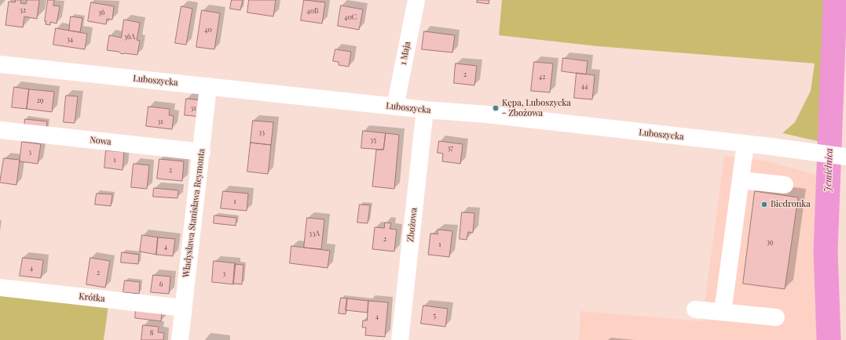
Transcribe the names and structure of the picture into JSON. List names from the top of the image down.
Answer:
{
  "streets": {
    "street": [
      "1 Maja",
      "Luboszycka",
      "Nowa",
      "Władysława Stanisława Reymonta",
      "Zbożowa",
      "Krótka"
    ]
  },
  "crossings": [
    ["1 Maja", "Luboszycka"],
    ["Luboszycka", "Władysława Stanisława Reymonta"],
    ["Luboszycka", "Zbożowa"],
    ["Nowa", "Władysława Stanisława Reymonta"],
    ["Władysława Stanisława Reymonta", "Krótka"]
  ],
  "water": ["Jemielnica"],
  "places": ["Kępa, Luboszycka - Zbożowa", "Biedronka"],
  "house_numbers": [
    "32",
    "40B",
    "36",
    "40C",
    "40",
    "36A",
    "34",
    "2",
    "42",
    "44",
    "29",
    "31",
    "31",
    "33",
    "35",
    "37",
    "3",
    "1",
    "2",
    "1",
    "33A",
    "2",
    "39",
    "1",
    "4",
    "4",
    "2",
    "3",
    "6",
    "5",
    "4",
    "8"
  ]
}
